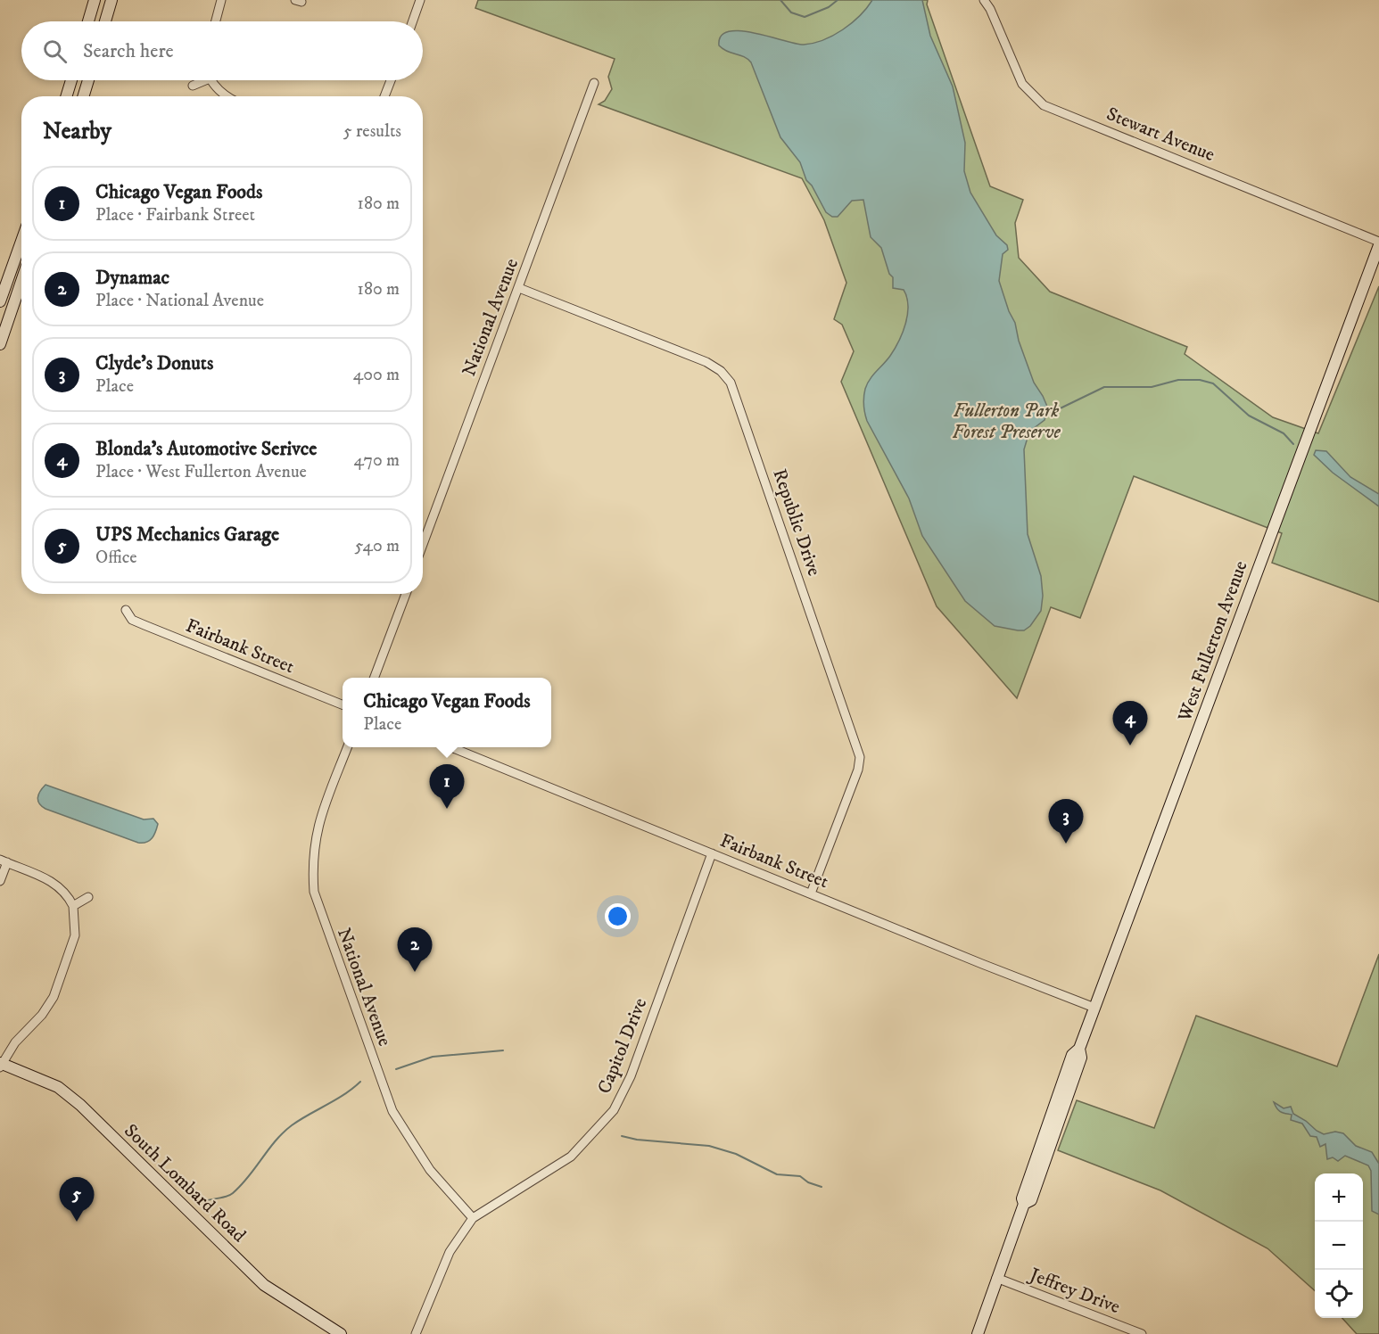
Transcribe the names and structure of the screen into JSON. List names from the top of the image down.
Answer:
{
  "streets": {
    "street": [
      "Stewart Avenue",
      "National Avenue",
      "Republic Drive",
      "West Fullerton Avenue",
      "Fairbank Street",
      "Capitol Drive",
      "South Lombard Road",
      "Jeffrey Drive"
    ]
  },
  "crossings": [
    ["National Avenue", "Republic Drive"],
    ["National Avenue", "Capitol Drive"],
    ["Republic Drive", "Fairbank Street"],
    ["West Fullerton Avenue", "Fairbank Street"],
    ["West Fullerton Avenue", "Jeffrey Drive"],
    ["Fairbank Street", "Capitol Drive"]
  ],
  "parks": ["Fullerton Park Forest Preserve"],
  "page": {
    "search": "Search here",
    "heading": ["Nearby", "5 results"],
    "list": [
      {
        "mark": "1",
        "name": "Chicago Vegan Foods",
        "note": "Place · Fairbank Street",
        "value": "180 m"
      },
      {
        "mark": "2",
        "name": "Dynamac",
        "note": "Place · National Avenue",
        "value": "180 m"
      },
      {
        "mark": "3",
        "name": "Clyde's Donuts",
        "note": "Place",
        "value": "400 m"
      },
      {
        "mark": "4",
        "name": "Blonda's Automotive Serivce",
        "note": "Place · West Fullerton Avenue",
        "value": "470 m"
      },
      {
        "mark": "5",
        "name": "UPS Mechanics Garage",
        "note": "Office",
        "value": "540 m"
      }
    ],
    "popup": ["Chicago Vegan Foods", "Place"],
    "pins": [
      "4",
      "1",
      "3",
      "2",
      "5"
    ],
    "map_buttons": ["+", "−"]
  }
}
